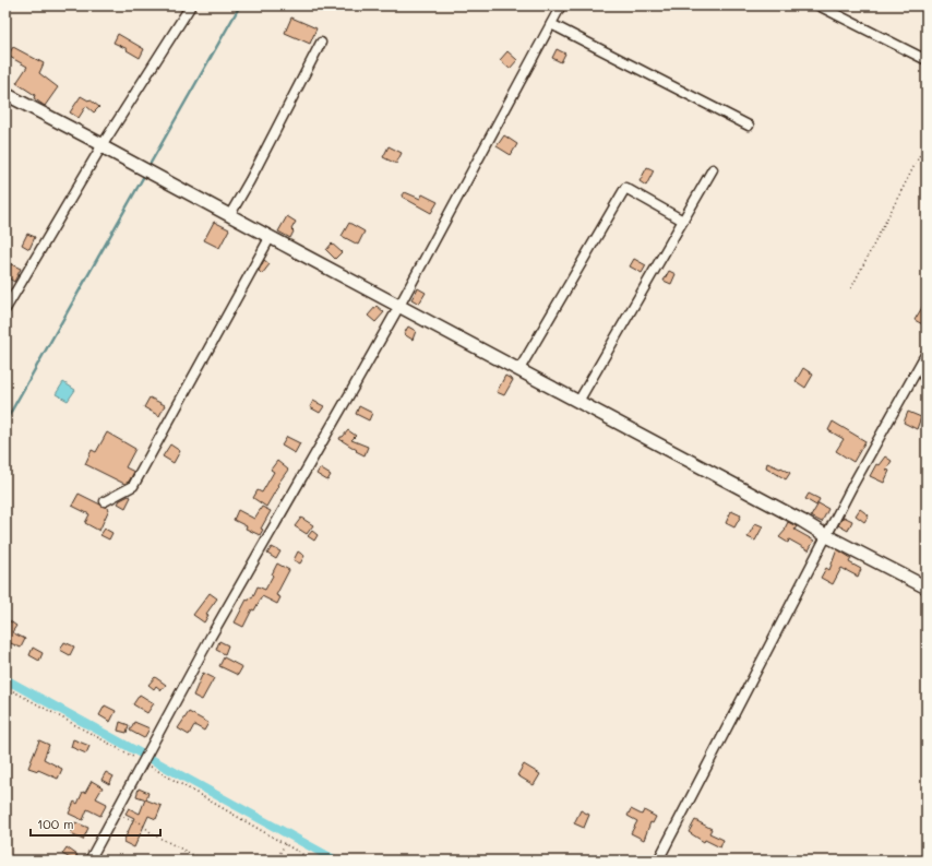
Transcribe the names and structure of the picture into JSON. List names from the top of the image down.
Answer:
{
  "scale_bar": "100 m"
}
